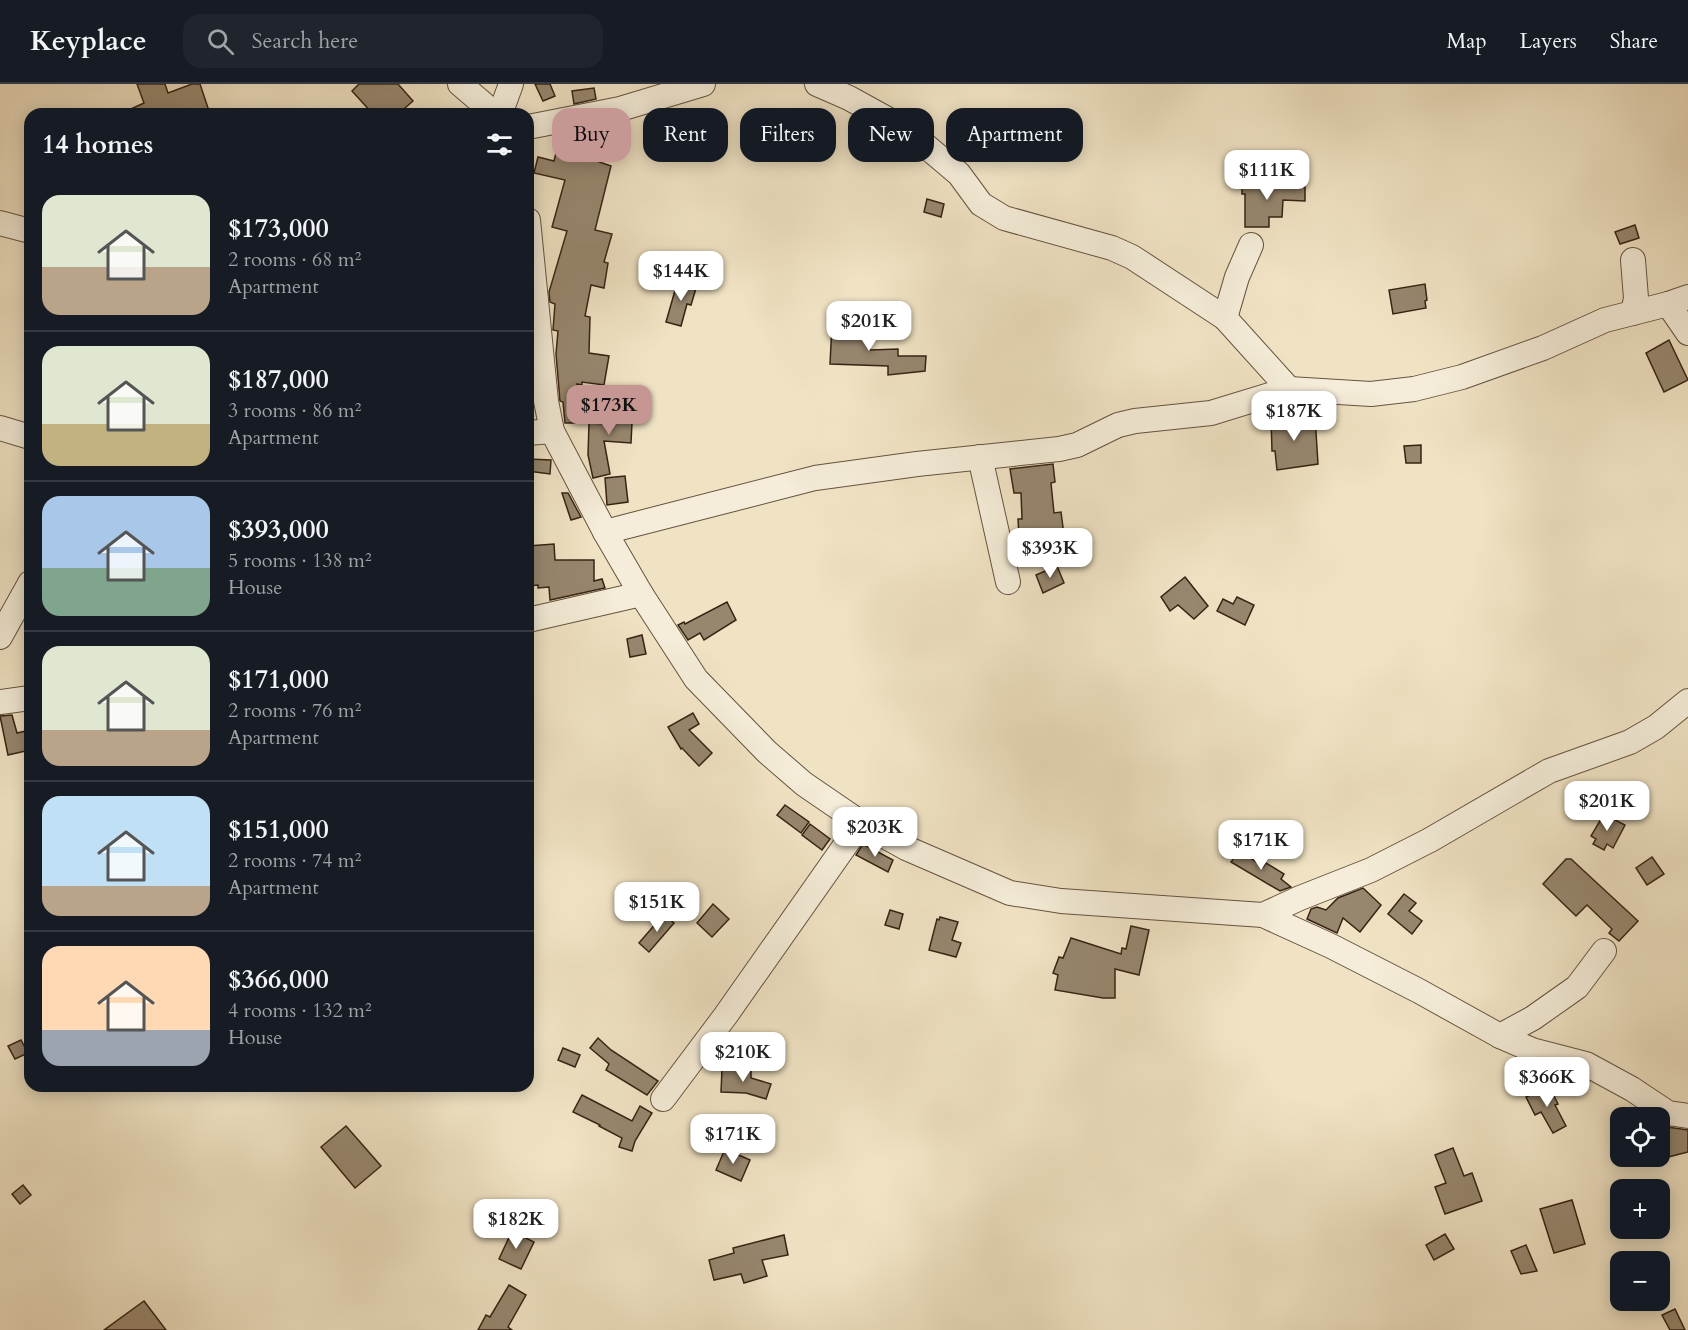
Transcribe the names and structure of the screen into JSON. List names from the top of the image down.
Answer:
{
  "page": {
    "header": "Keyplace",
    "search": "Search here",
    "nav": ["Map", "Layers", "Share"],
    "chip": [
      "Buy",
      "Rent",
      "Filters",
      "New",
      "Apartment"
    ],
    "heading": "14 homes",
    "price": [
      "$111K",
      "$144K",
      "$201K",
      "$173K",
      "$187K",
      "$393K",
      "$201K",
      "$203K",
      "$171K",
      "$151K",
      "$210K",
      "$366K",
      "$171K",
      "$182K"
    ],
    "list": [
      {
        "name": "$173,000",
        "note": "2 rooms · 68 m² · Apartment"
      },
      {
        "name": "$187,000",
        "note": "3 rooms · 86 m² · Apartment"
      },
      {
        "name": "$393,000",
        "note": "5 rooms · 138 m² · House"
      },
      {
        "name": "$171,000",
        "note": "2 rooms · 76 m² · Apartment"
      },
      {
        "name": "$151,000",
        "note": "2 rooms · 74 m² · Apartment"
      },
      {
        "name": "$366,000",
        "note": "4 rooms · 132 m² · House"
      }
    ],
    "map_buttons": ["+", "−"]
  }
}
